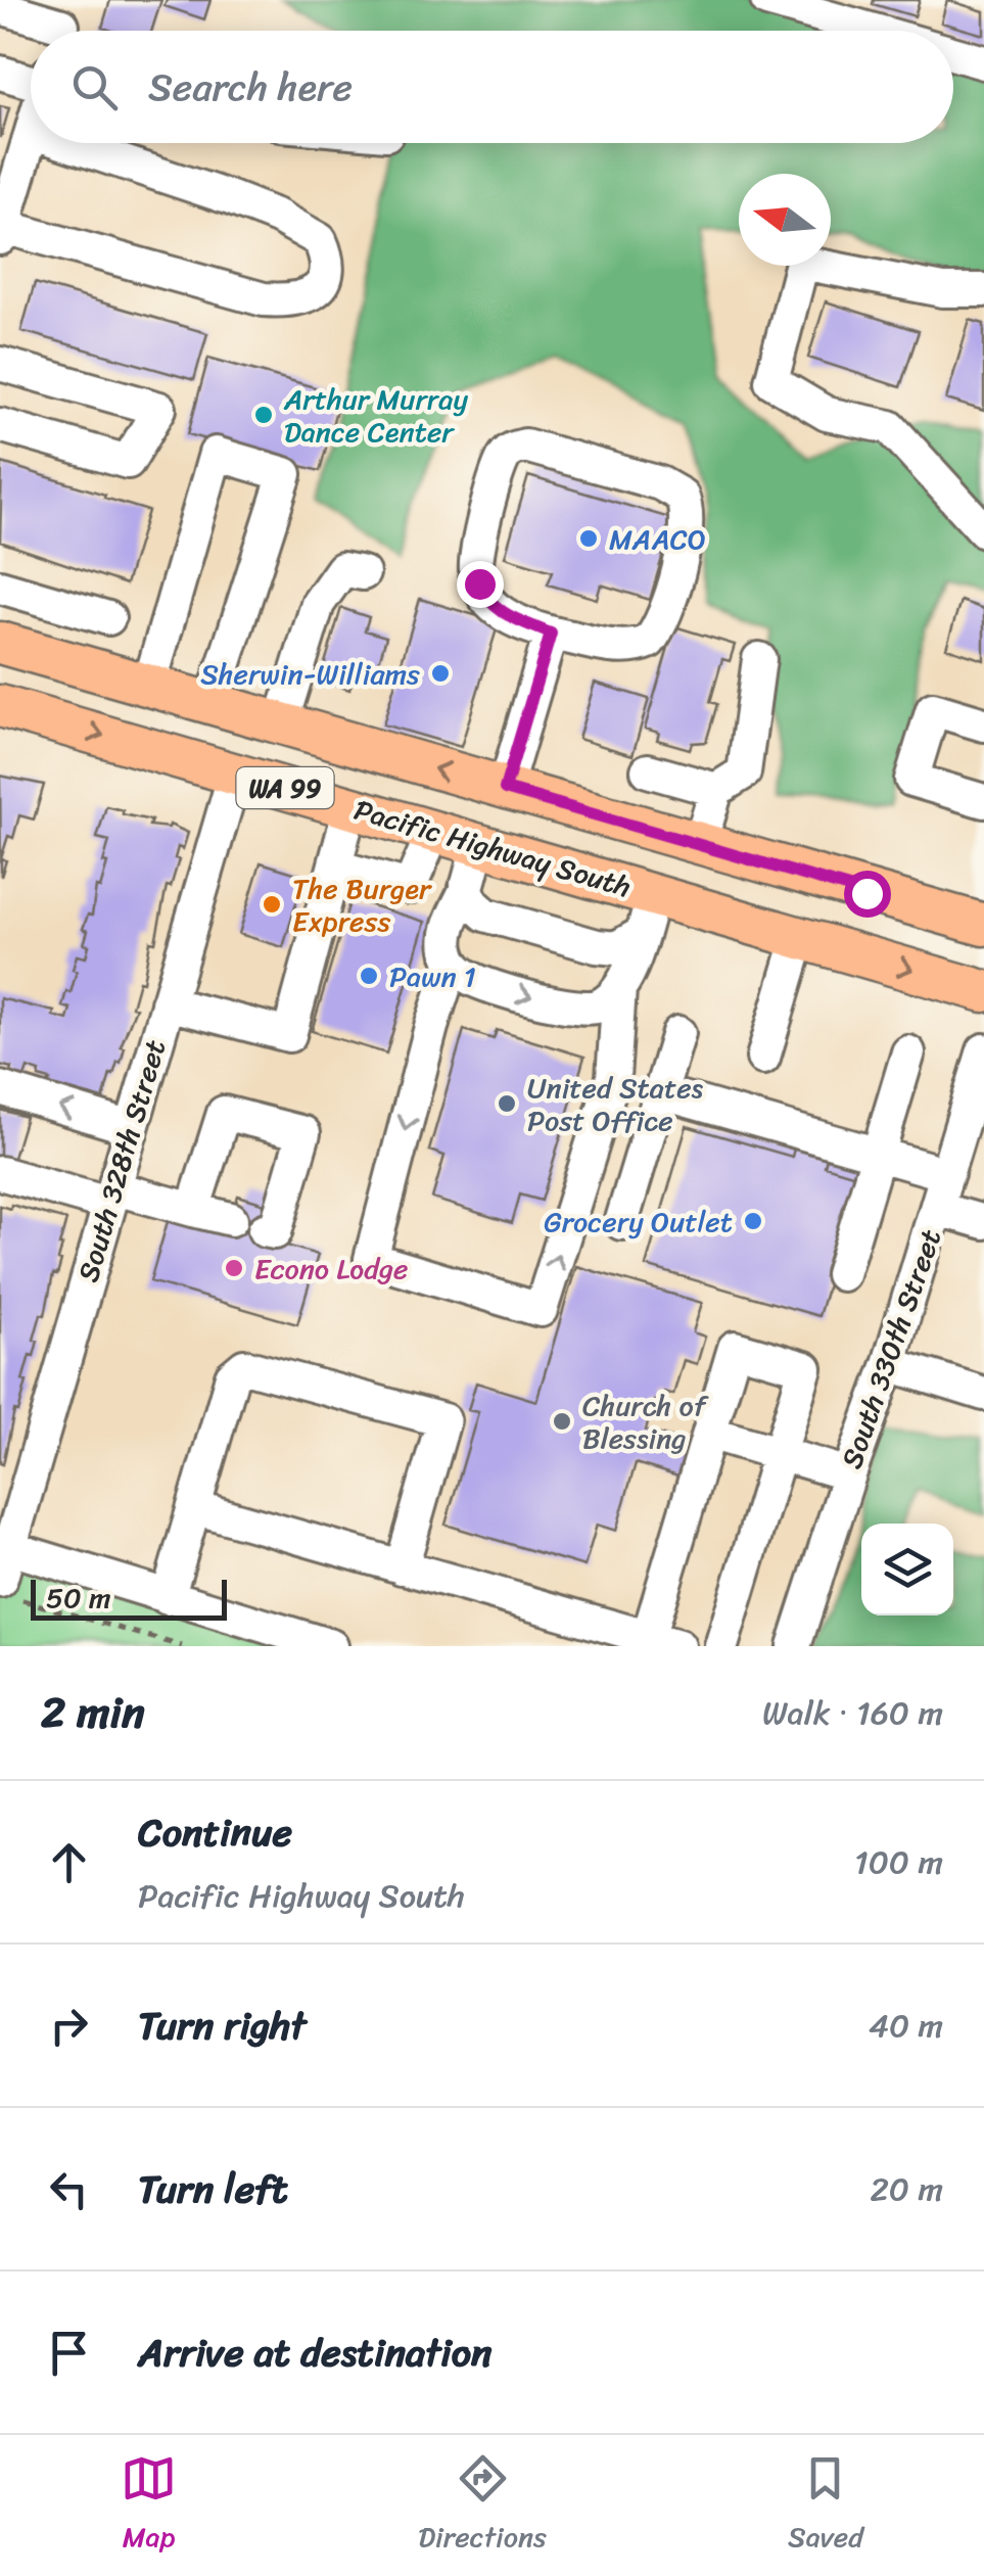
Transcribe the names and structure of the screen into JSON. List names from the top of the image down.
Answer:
{
  "streets": {
    "main road": ["WA 99", "Pacific Highway South"],
    "street": ["South 328th Street", "South 330th Street"]
  },
  "crossings": [
    ["Pacific Highway South", "South 328th Street"]
  ],
  "places": [
    "Arthur Murray Dance Center",
    "MAACO",
    "Sherwin-Williams",
    "The Burger Express",
    "Pawn 1",
    "United States Post Office",
    "Grocery Outlet",
    "Econo Lodge",
    "Church of Blessing"
  ],
  "scale_bar": "50 m",
  "north": "left",
  "page": {
    "search": "Search here",
    "scale": "50 m",
    "heading": ["2 min", "Walk · 160 m"],
    "list": [
      ["Continue", "Pacific Highway South", "100 m"],
      ["Turn right", "40 m"],
      ["Turn left", "20 m"],
      "Arrive at destination"
    ],
    "nav": ["Map", "Directions", "Saved"]
  }
}
